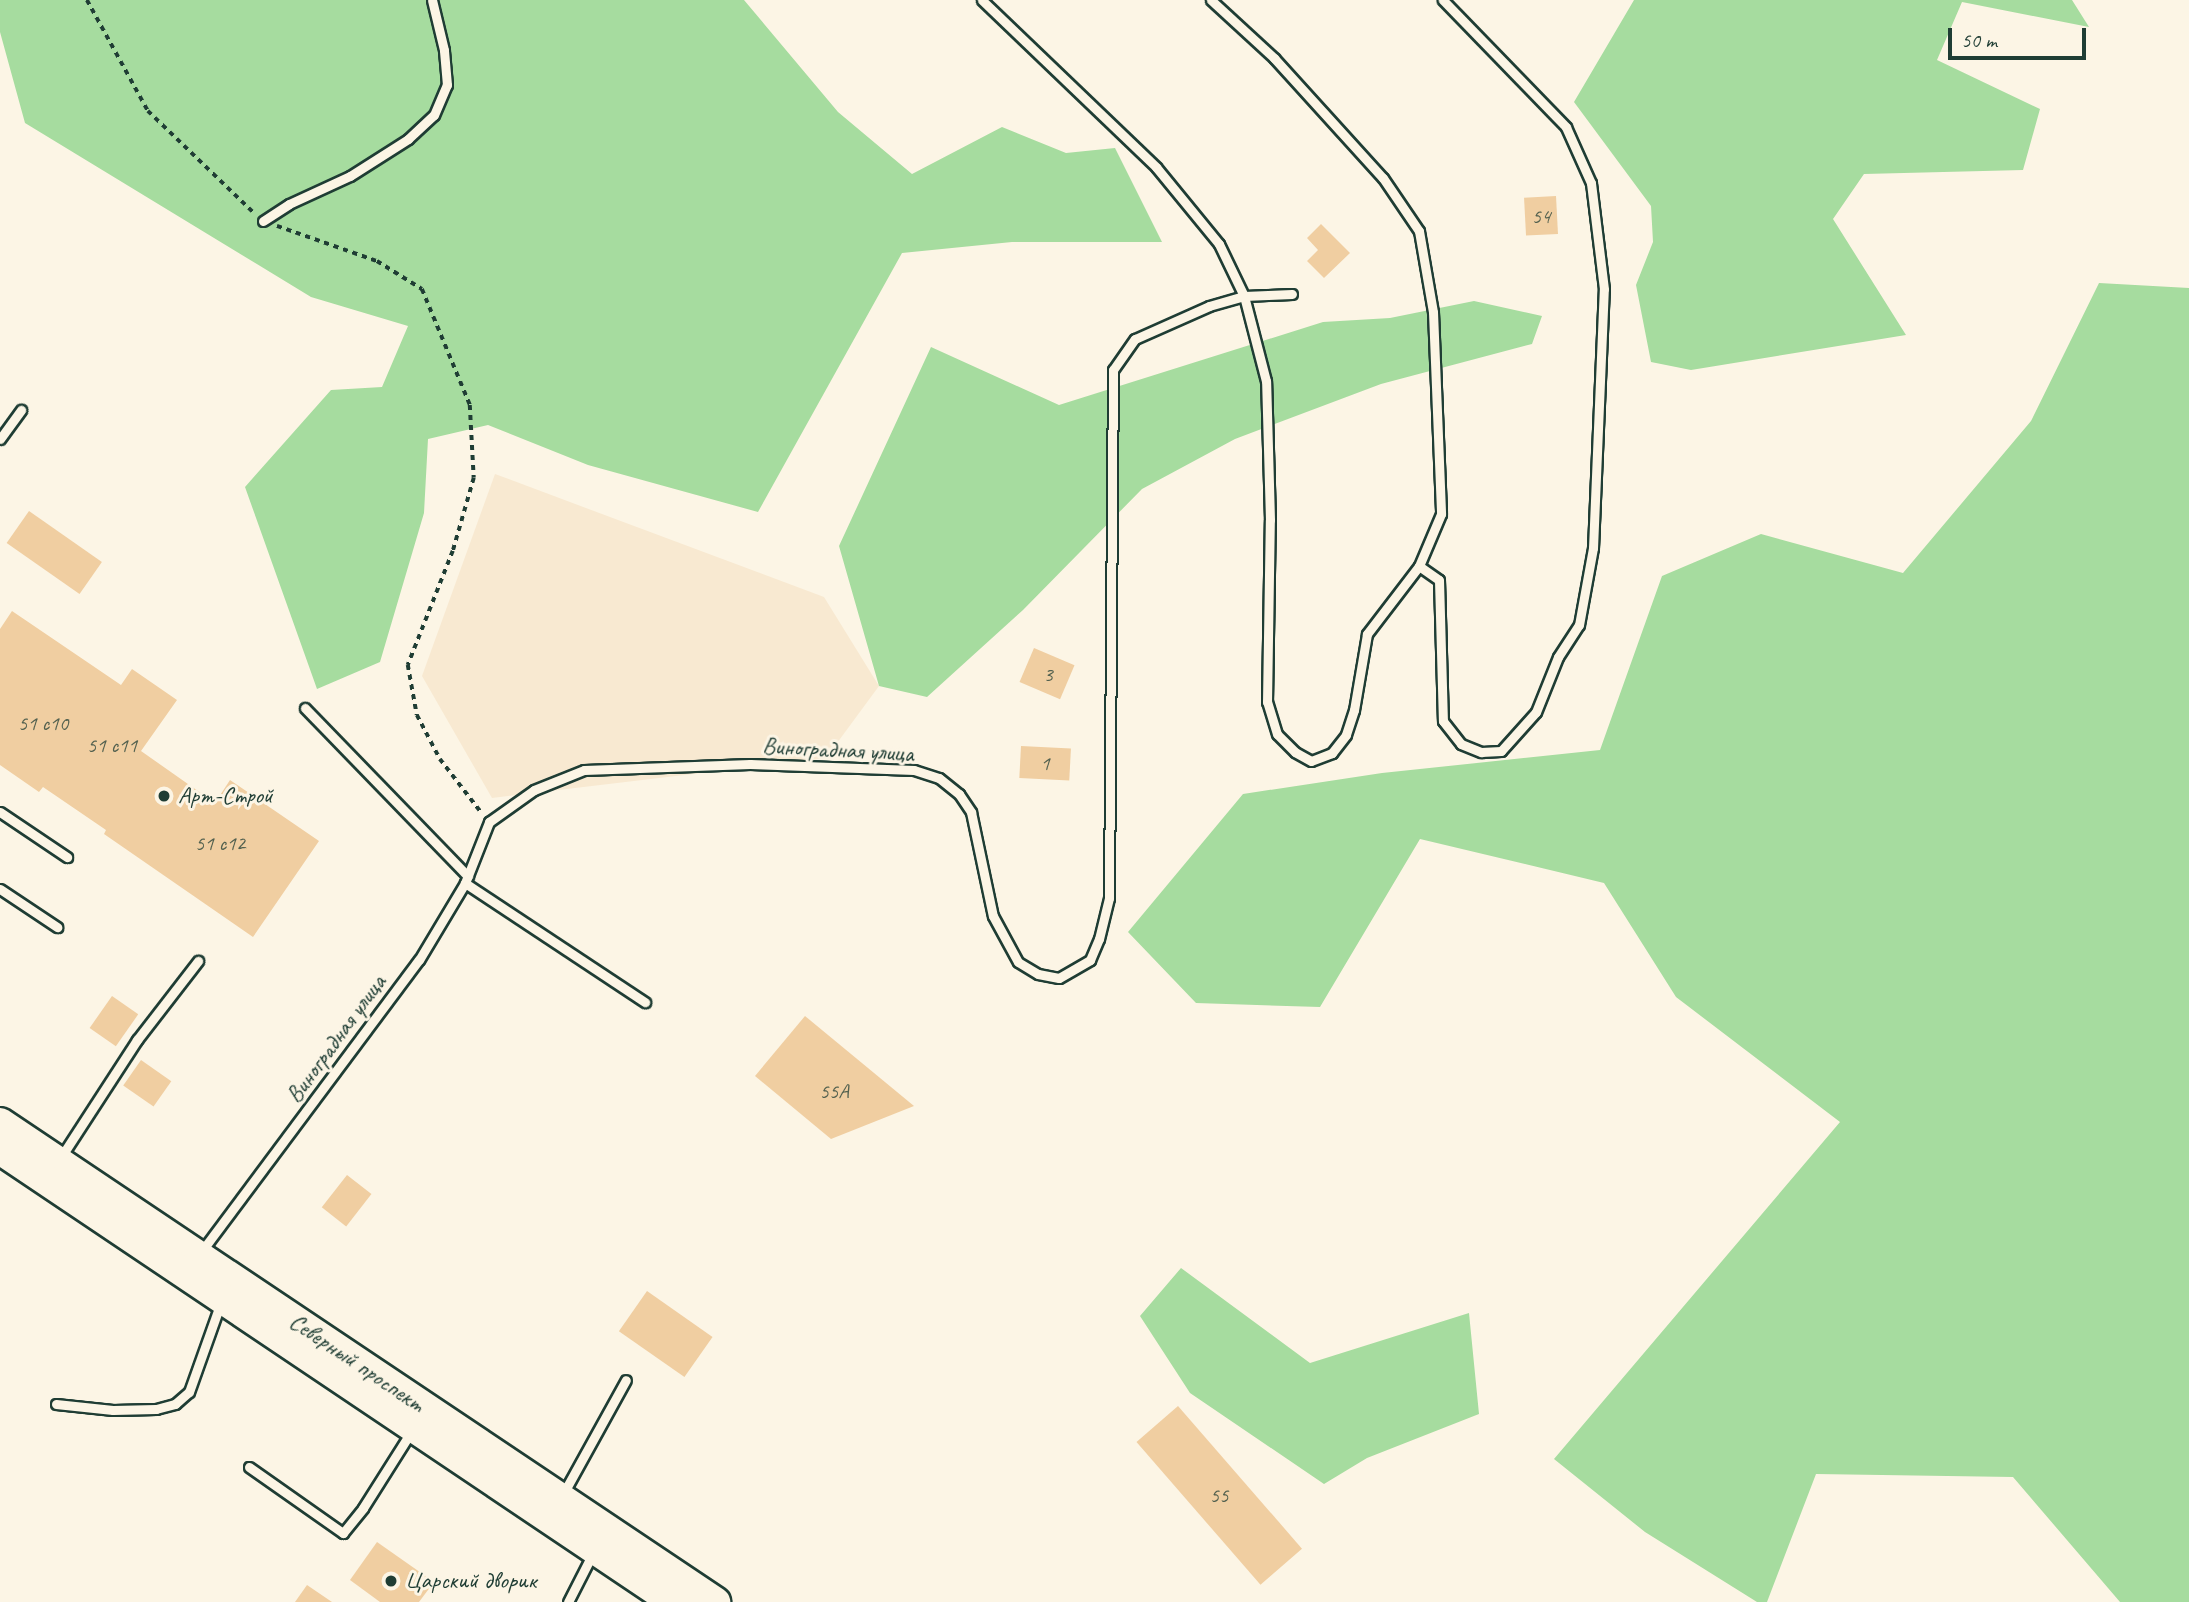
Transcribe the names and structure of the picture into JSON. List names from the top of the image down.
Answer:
{
  "streets": {
    "main road": ["Северный проспект"],
    "lane": ["Виноградная улица"]
  },
  "crossings": [
    ["Виноградная улица", "Северный проспект"]
  ],
  "places": ["Арт-Строй", "Царский дворик"],
  "house_numbers": [
    "54",
    "3",
    "51 с10",
    "51 с11",
    "1",
    "51 с12",
    "55А",
    "55"
  ],
  "scale_bar": "50 m"
}
